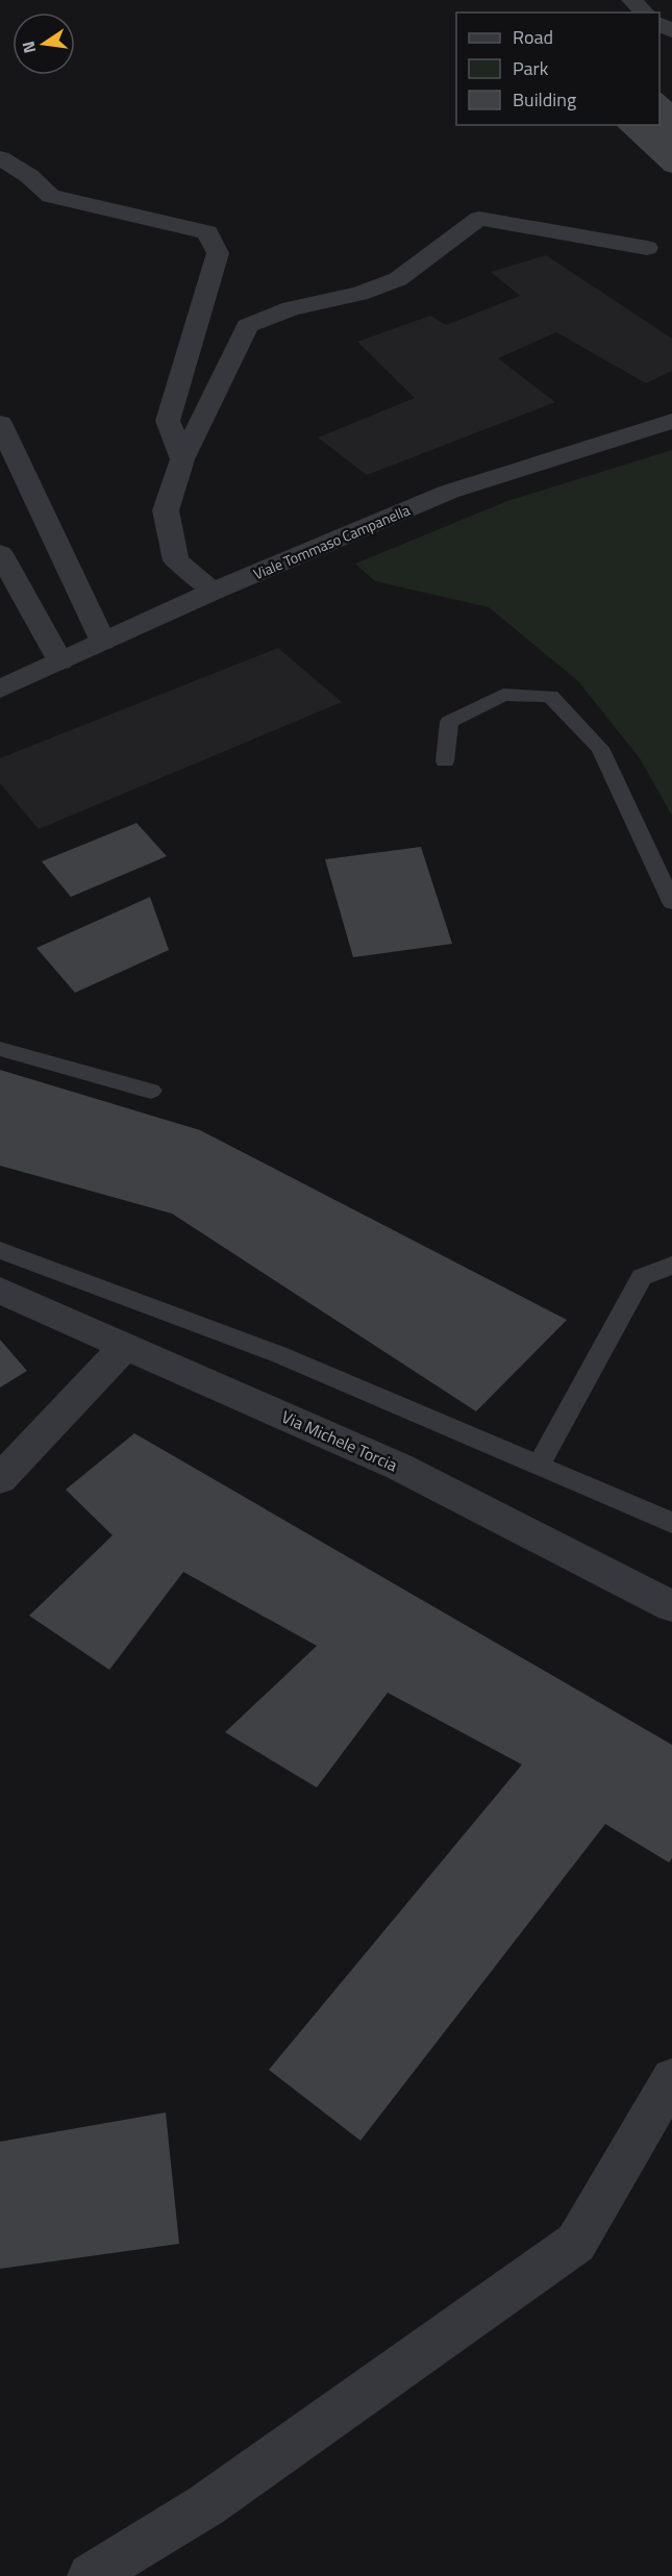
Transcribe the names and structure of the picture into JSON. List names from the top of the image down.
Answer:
{
  "streets": {
    "street": ["Viale Tommaso Campanella", "Via Michele Torcia"]
  },
  "legend": ["Road", "Park", "Building"],
  "north": "left"
}
